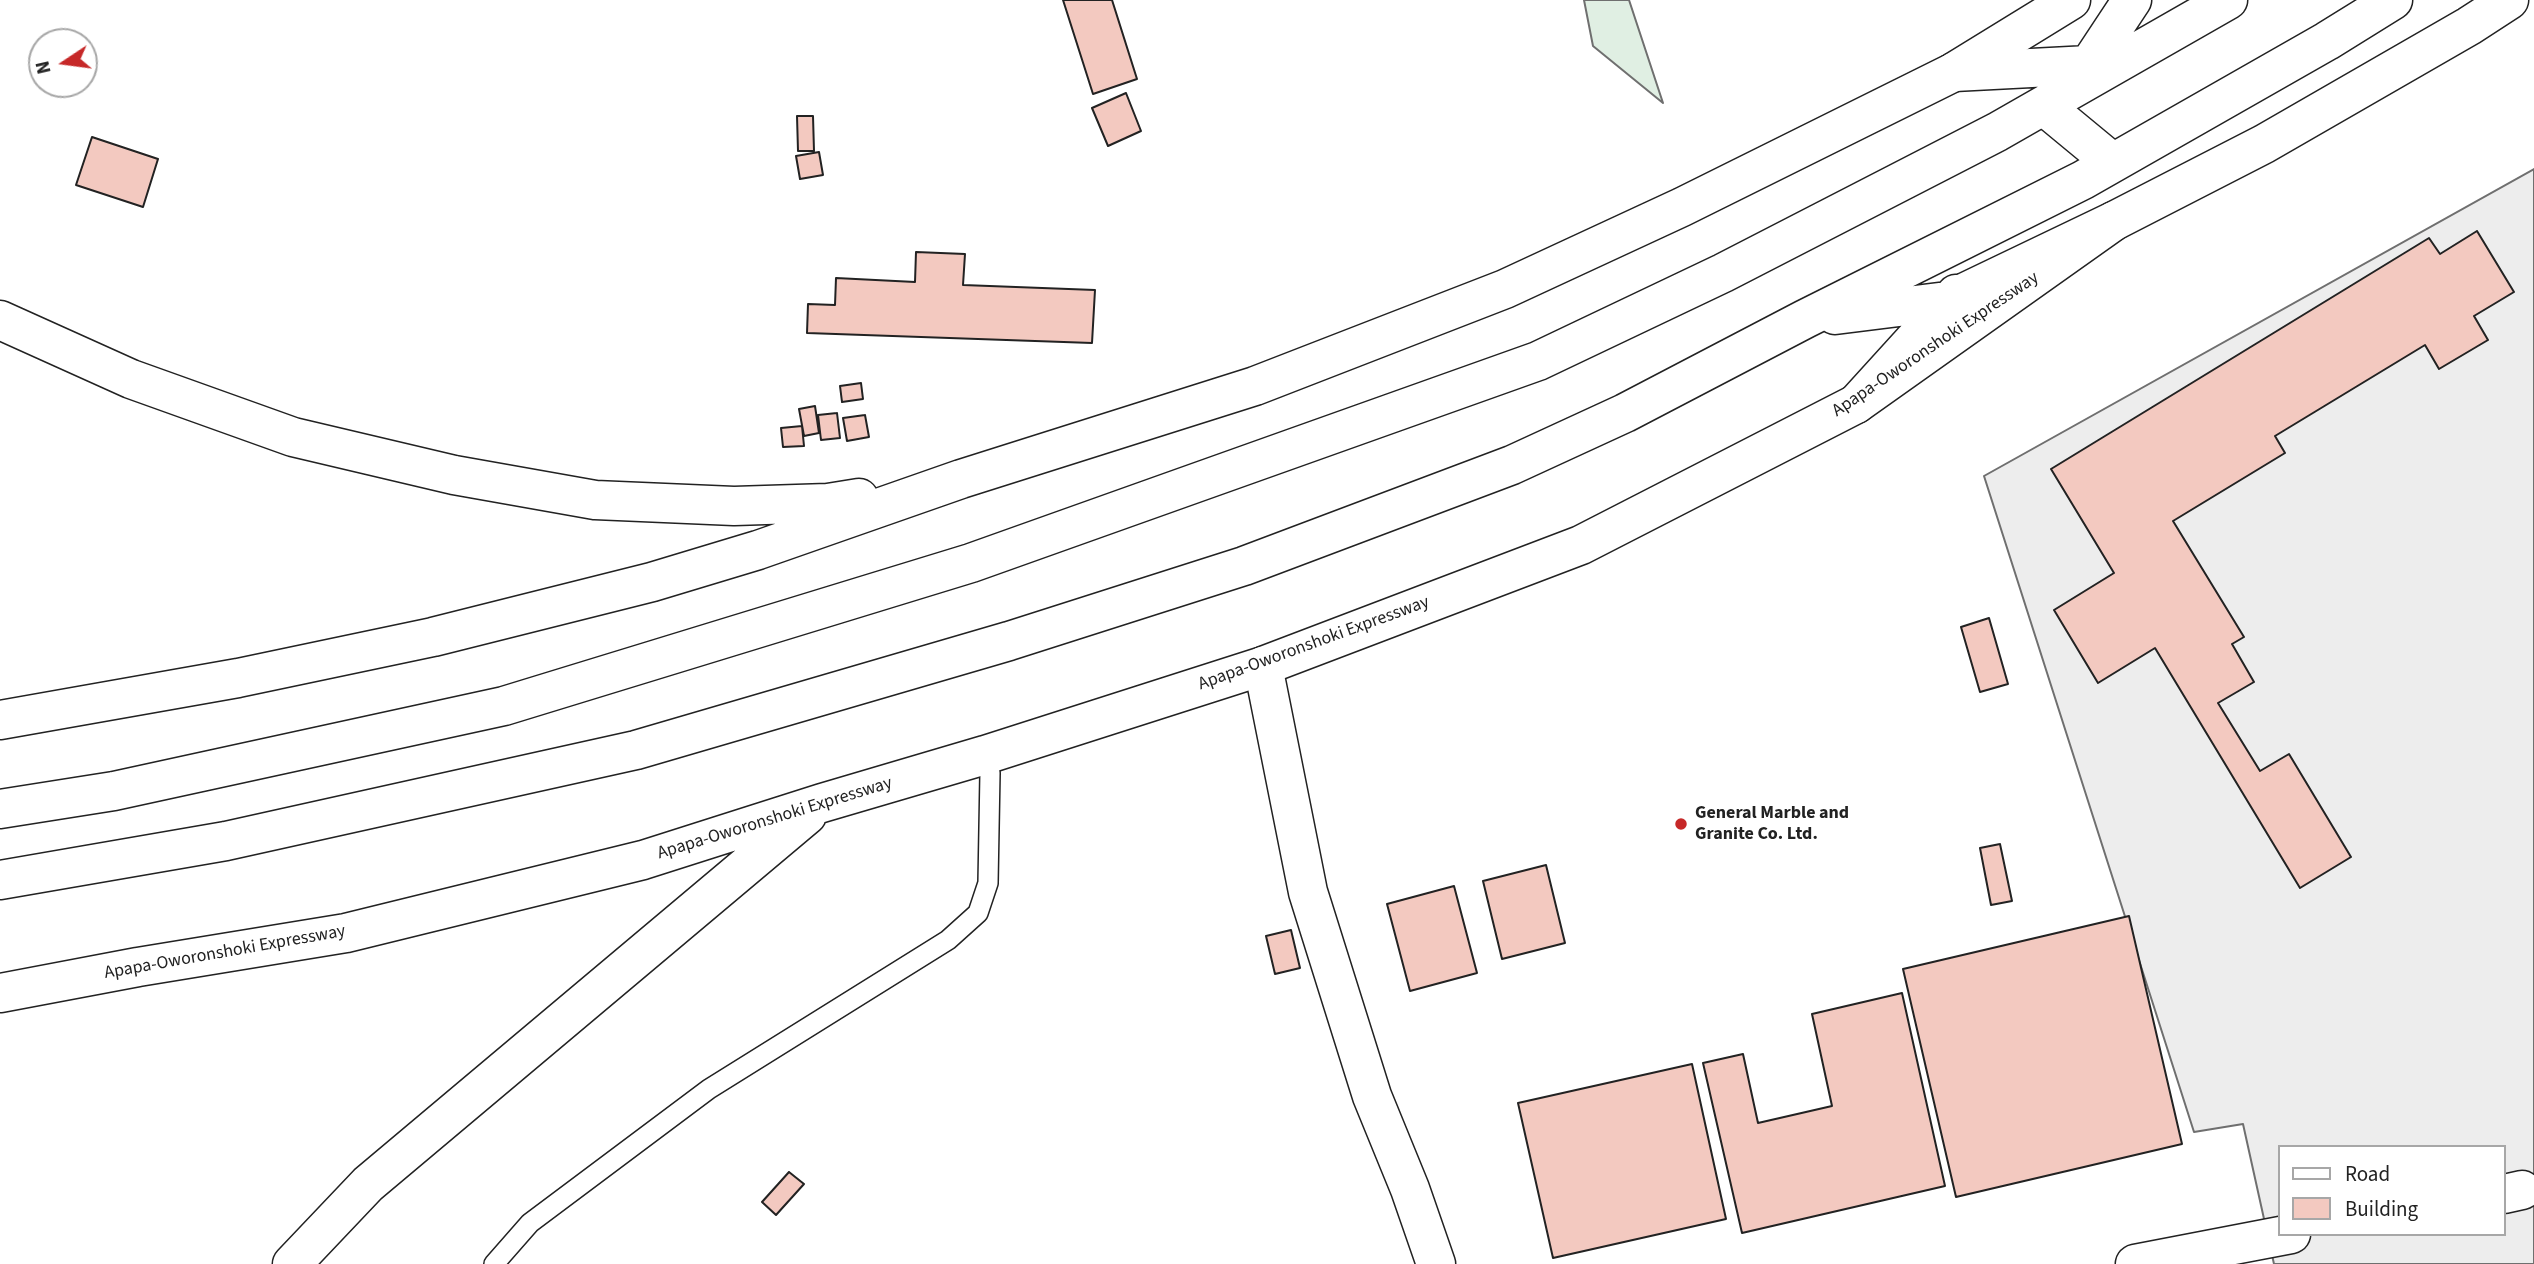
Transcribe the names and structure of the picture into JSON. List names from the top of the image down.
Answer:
{
  "streets": {
    "main road": ["Apapa-Oworonshoki Expressway"]
  },
  "places": ["General Marble and Granite Co. Ltd."],
  "legend": ["Road", "Building"],
  "north": "left"
}
